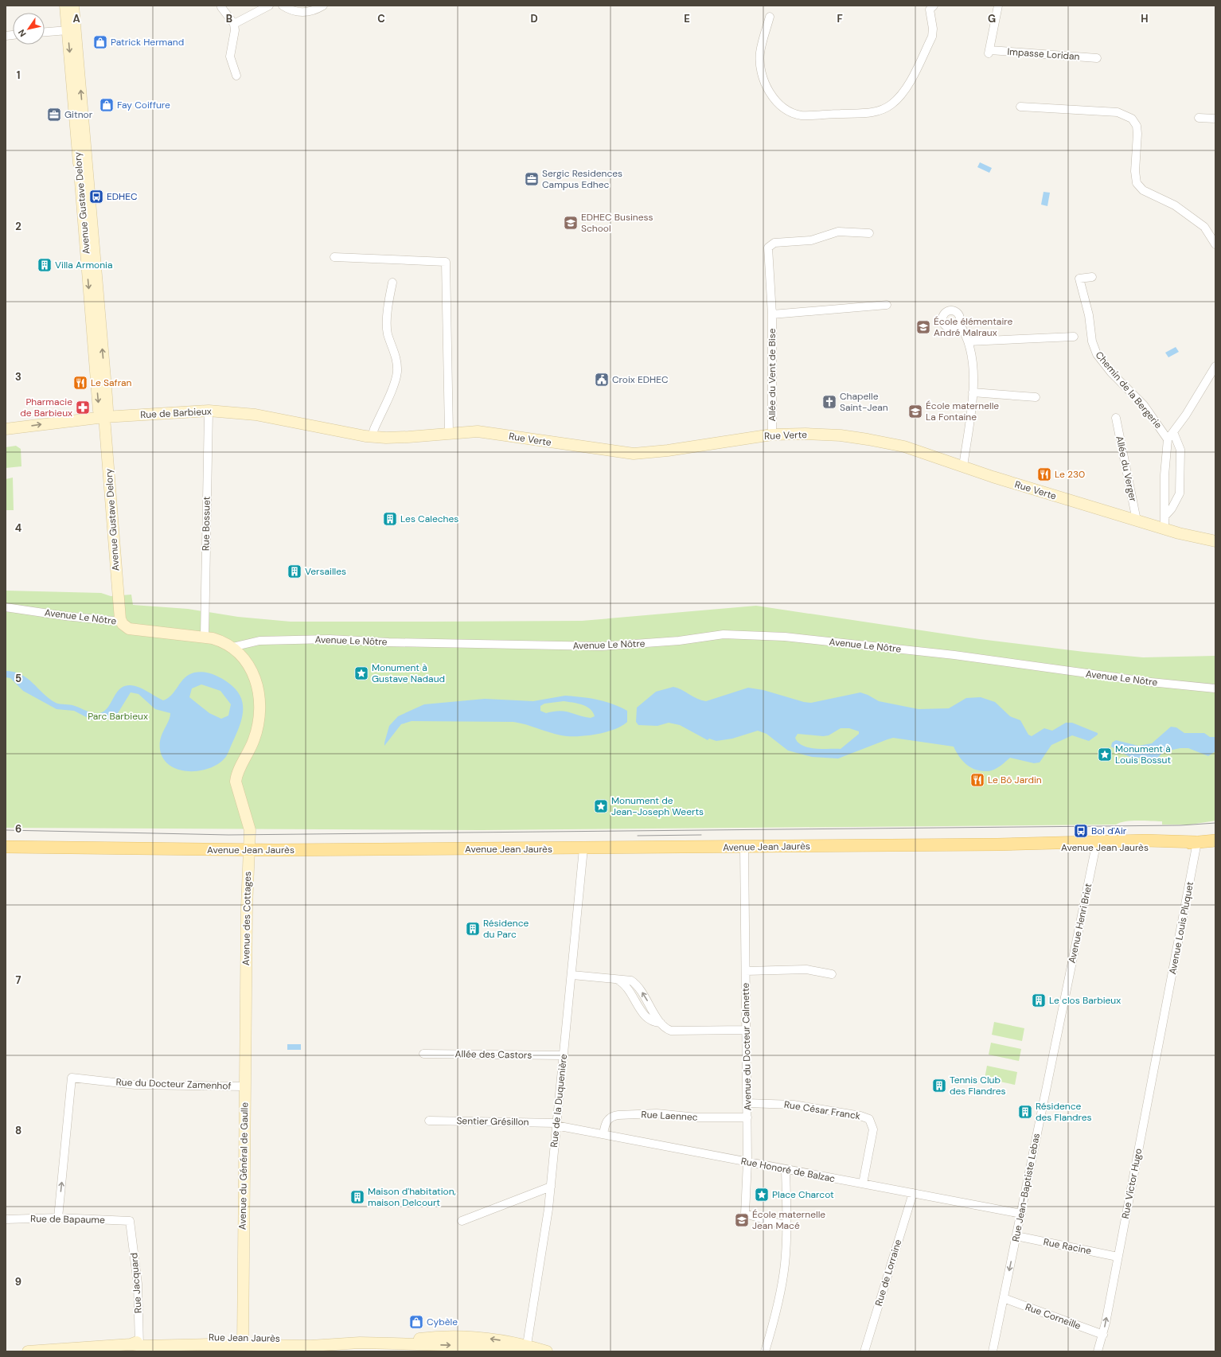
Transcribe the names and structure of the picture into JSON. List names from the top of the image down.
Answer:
{
  "streets": {
    "main road": [
      "Avenue Gustave Delory",
      "Rue de Barbieux",
      "Rue Verte",
      "Avenue Le Nôtre",
      "Avenue Jean Jaurès",
      "Avenue des Cottages",
      "Avenue du Général de Gaulle",
      "Rue Jean Jaurès"
    ],
    "street": [
      "Impasse Loridan",
      "Allée du Vent de Bise",
      "Chemin de la Bergerie",
      "Allée du Verger",
      "Rue Bossuet",
      "Avenue Henri Briet",
      "Avenue Louis Pluquet",
      "Avenue du Docteur Calmette",
      "Allée des Castors",
      "Rue du Docteur Zamenhof",
      "Rue de la Duquenière",
      "Rue César Franck",
      "Rue Laennec",
      "Sentier Grésillon",
      "Rue Honoré de Balzac",
      "Rue Victor Hugo",
      "Rue Jean-Baptiste Lebas",
      "Rue de Bapaume",
      "Rue Racine",
      "Rue de Lorraine",
      "Rue Jacquard",
      "Rue Corneille"
    ]
  },
  "crossings": [
    ["Avenue Gustave Delory", "Rue de Barbieux"],
    ["Avenue Gustave Delory", "Avenue Le Nôtre"],
    ["Allée du Vent de Bise", "Rue Verte"],
    ["Rue de Barbieux", "Rue Verte"],
    ["Rue de Barbieux", "Rue Bossuet"],
    ["Rue Verte", "Allée du Verger"],
    ["Rue Bossuet", "Avenue Le Nôtre"],
    ["Avenue Le Nôtre", "Avenue des Cottages"],
    ["Avenue Jean Jaurès", "Avenue des Cottages"],
    ["Avenue Jean Jaurès", "Avenue Henri Briet"],
    ["Avenue Jean Jaurès", "Avenue Louis Pluquet"],
    ["Avenue Jean Jaurès", "Avenue du Docteur Calmette"],
    ["Avenue Jean Jaurès", "Rue de la Duquenière"],
    ["Avenue des Cottages", "Avenue du Général de Gaulle"],
    ["Avenue Henri Briet", "Rue Jean-Baptiste Lebas"],
    ["Avenue Louis Pluquet", "Rue Victor Hugo"],
    ["Avenue du Docteur Calmette", "Rue César Franck"],
    ["Avenue du Docteur Calmette", "Rue Laennec"],
    ["Avenue du Docteur Calmette", "Rue Honoré de Balzac"],
    ["Allée des Castors", "Rue de la Duquenière"],
    ["Rue du Docteur Zamenhof", "Avenue du Général de Gaulle"],
    ["Rue du Docteur Zamenhof", "Rue de Bapaume"],
    ["Rue de la Duquenière", "Sentier Grésillon"],
    ["Rue de la Duquenière", "Rue Honoré de Balzac"],
    ["Rue de la Duquenière", "Rue Jean Jaurès"],
    ["Rue César Franck", "Rue Honoré de Balzac"],
    ["Rue Laennec", "Rue Honoré de Balzac"],
    ["Sentier Grésillon", "Rue Honoré de Balzac"],
    ["Avenue du Général de Gaulle", "Rue Jean Jaurès"],
    ["Rue Honoré de Balzac", "Rue Jean-Baptiste Lebas"],
    ["Rue Honoré de Balzac", "Rue de Lorraine"],
    ["Rue Victor Hugo", "Rue Racine"],
    ["Rue Victor Hugo", "Rue Corneille"],
    ["Rue Jean-Baptiste Lebas", "Rue Racine"],
    ["Rue Jean-Baptiste Lebas", "Rue Corneille"],
    ["Rue de Bapaume", "Rue Jacquard"],
    ["Rue Jacquard", "Rue Jean Jaurès"]
  ],
  "parks": ["Parc Barbieux"],
  "places": {
    "shop": ["Patrick Hermand", "Fay Coiffure", "Cybèle"],
    "office": ["Gitnor", "Sergic Residences Campus Edhec"],
    "bus stop": ["EDHEC", "Bol d'Air"],
    "school or university": [
      "EDHEC Business School",
      "École élémentaire André Malraux",
      "École maternelle La Fontaine",
      "École maternelle Jean Macé"
    ],
    "building": [
      "Villa Armonia",
      "Les Caleches",
      "Versailles",
      "Résidence du Parc",
      "Le clos Barbieux",
      "Tennis Club des Flandres",
      "Résidence des Flandres",
      "Maison d'habitation, maison Delcourt"
    ],
    "public building": ["Croix EDHEC"],
    "restaurant": ["Le Safran", "Le 230", "Le Bô Jardin"],
    "church": ["Chapelle Saint-Jean"],
    "pharmacy": ["Pharmacie de Barbieux"],
    "place": [
      "Monument à Gustave Nadaud",
      "Monument à Louis Bossut",
      "Monument de Jean-Joseph Weerts",
      "Place Charcot"
    ]
  },
  "north": "bottom left",
  "grid": {
    "columns": [
      "A",
      "B",
      "C",
      "D",
      "E",
      "F",
      "G",
      "H"
    ],
    "rows": [
      "1",
      "2",
      "3",
      "4",
      "5",
      "6",
      "7",
      "8",
      "9"
    ]
  }
}
